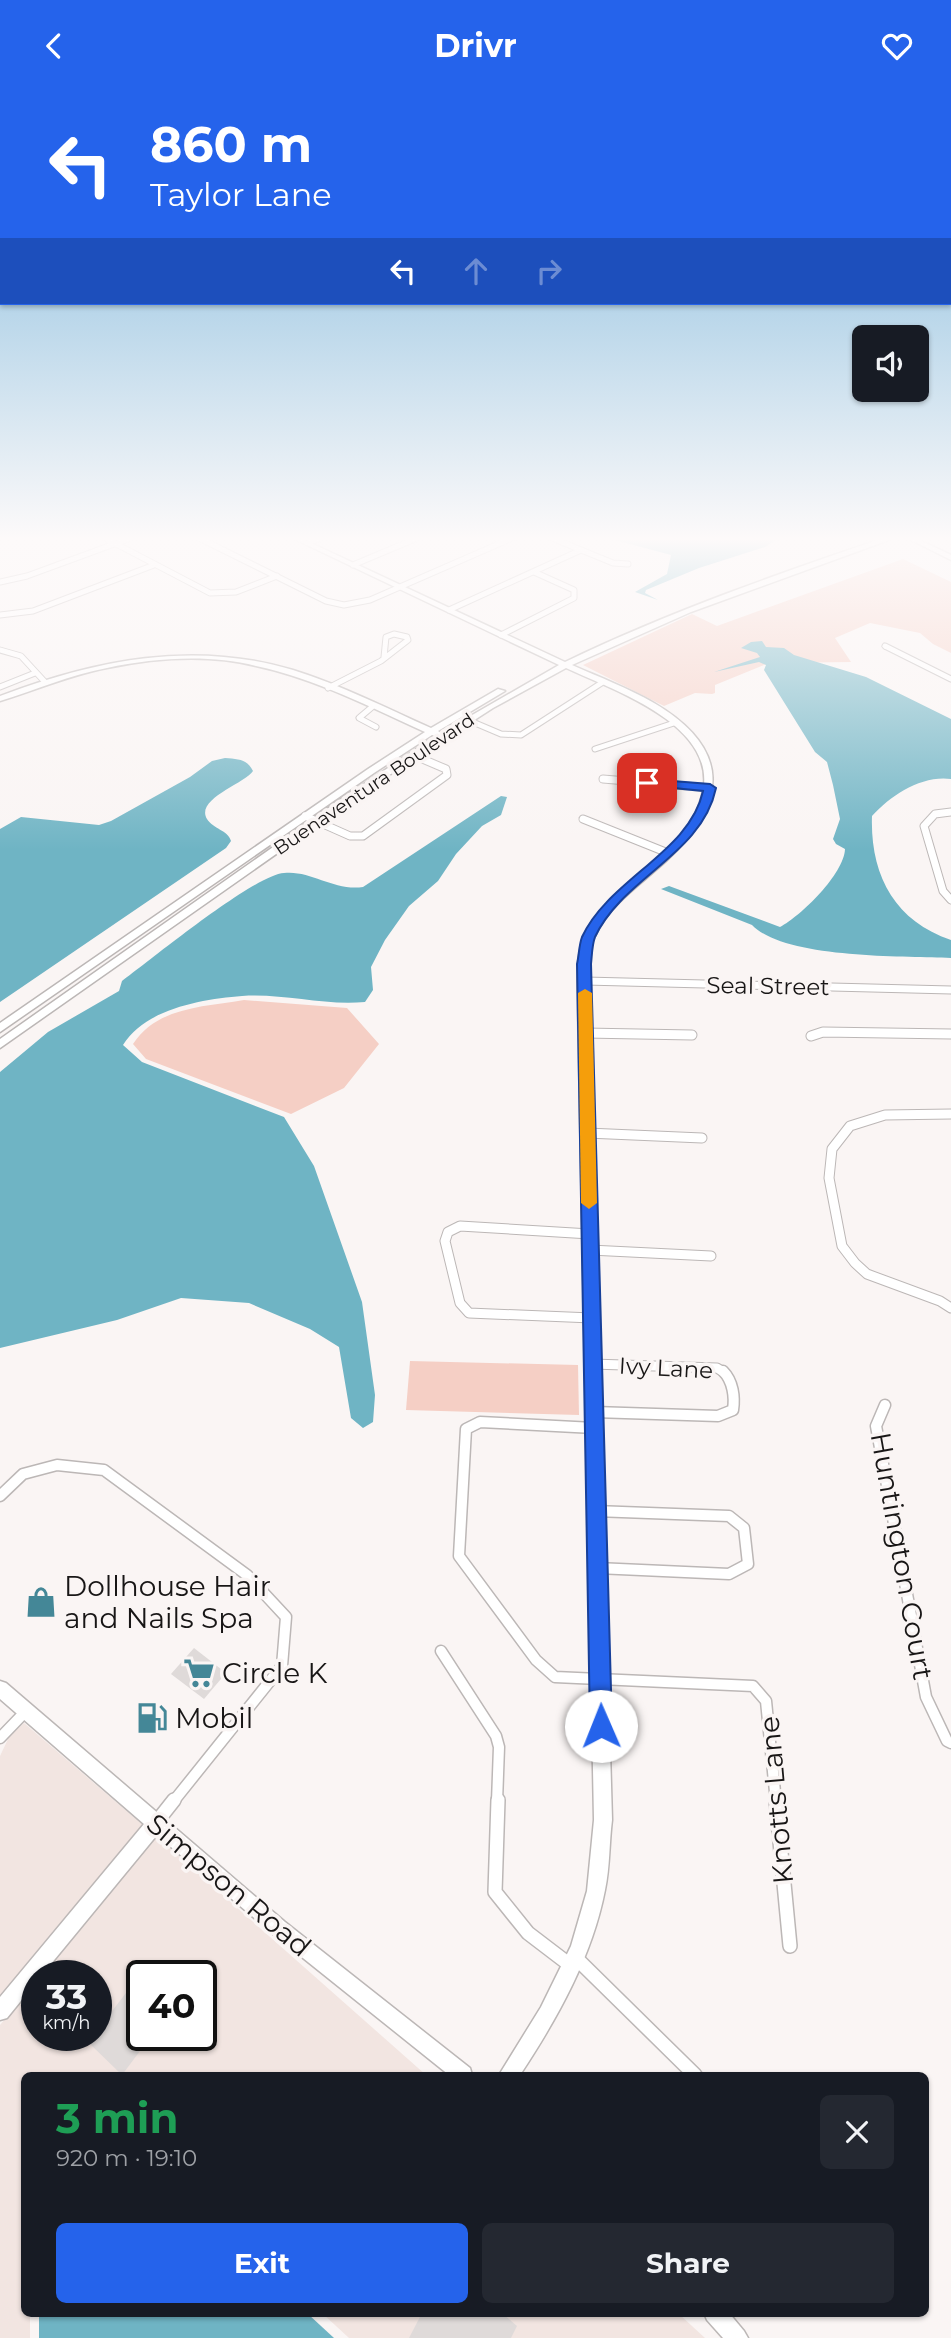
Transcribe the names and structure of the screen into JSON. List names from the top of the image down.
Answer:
{
  "streets": {
    "main road": ["Buenaventura Boulevard", "Simpson Road"],
    "street": [
      "Seal Street",
      "Ivy Lane",
      "Huntington Court",
      "Knotts Lane"
    ]
  },
  "crossings": [
    ["Ivy Lane", "Knotts Lane"]
  ],
  "places": {
    "shop": ["Dollhouse Hair and Nails Spa"],
    "supermarket": ["Circle K"],
    "fuel station": ["Mobil"]
  },
  "page": {
    "header": "Drivr",
    "turn": ["860 m", "Taylor Lane"],
    "speed": "33 km/h",
    "limit": "40",
    "heading": ["3 min", "920 m · 19:10"],
    "buttons": ["Exit", "Share"]
  }
}
